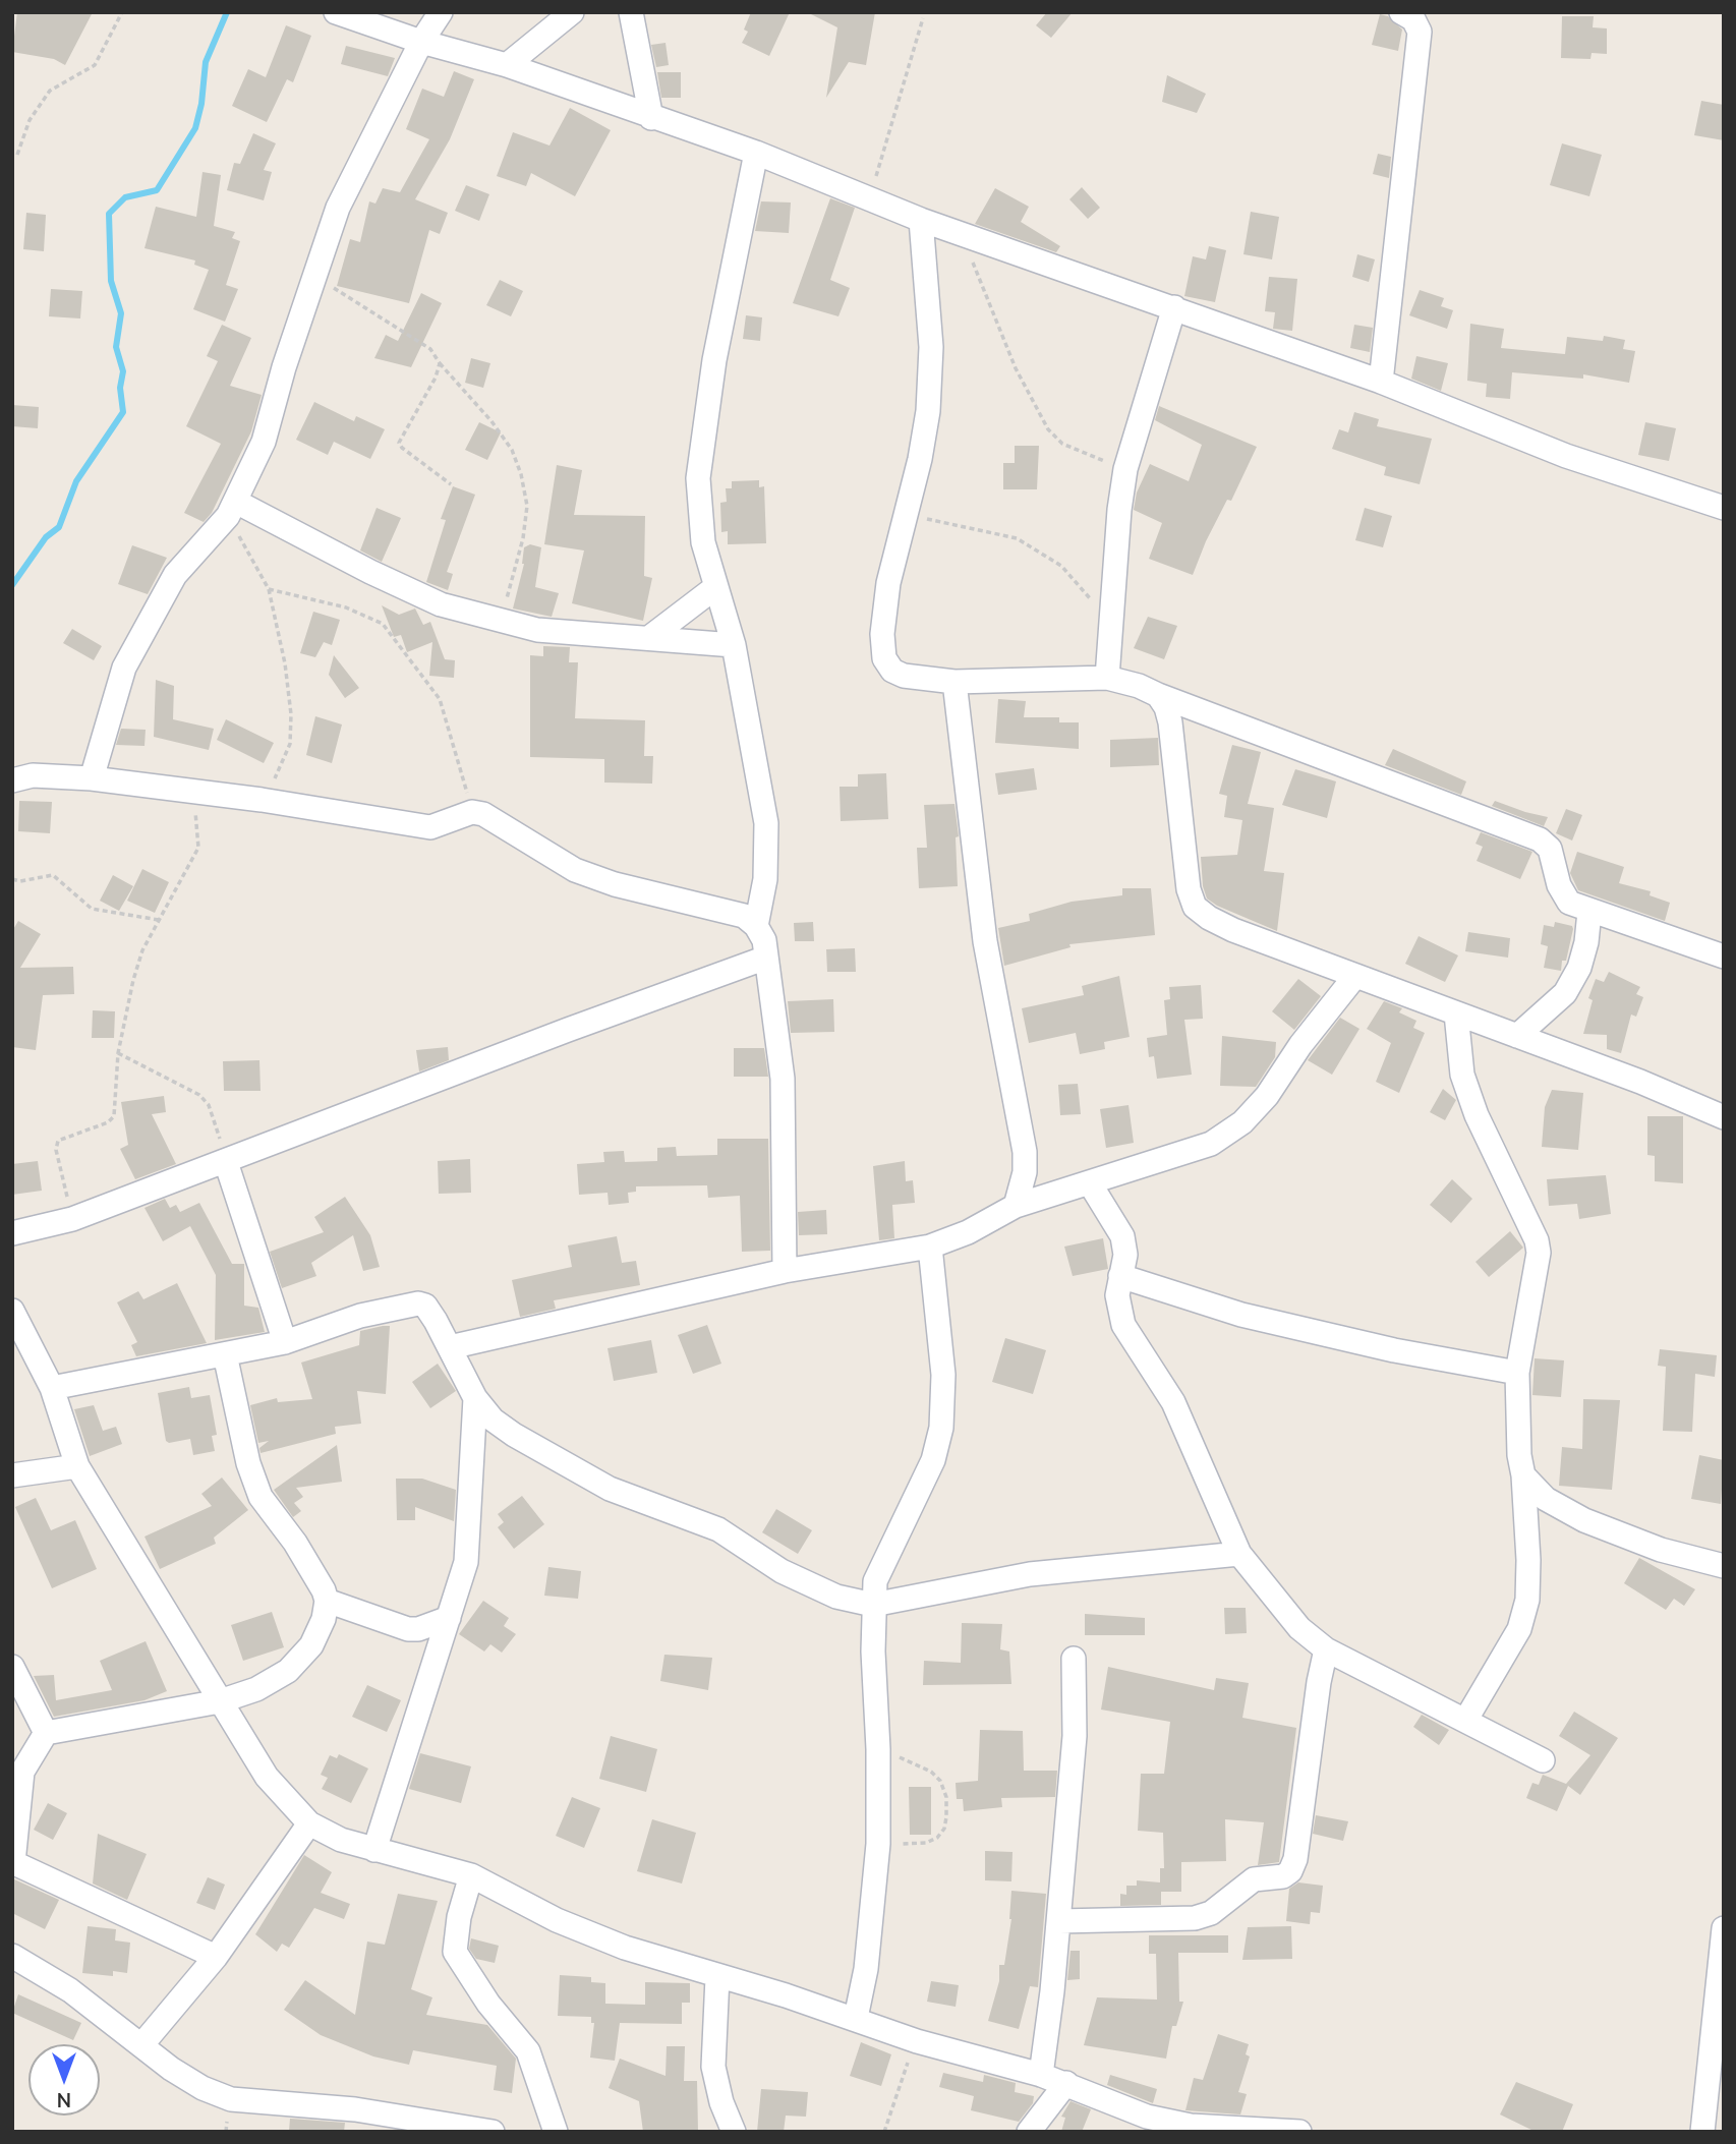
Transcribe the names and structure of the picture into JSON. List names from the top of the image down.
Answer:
{
  "north": "bottom"
}
